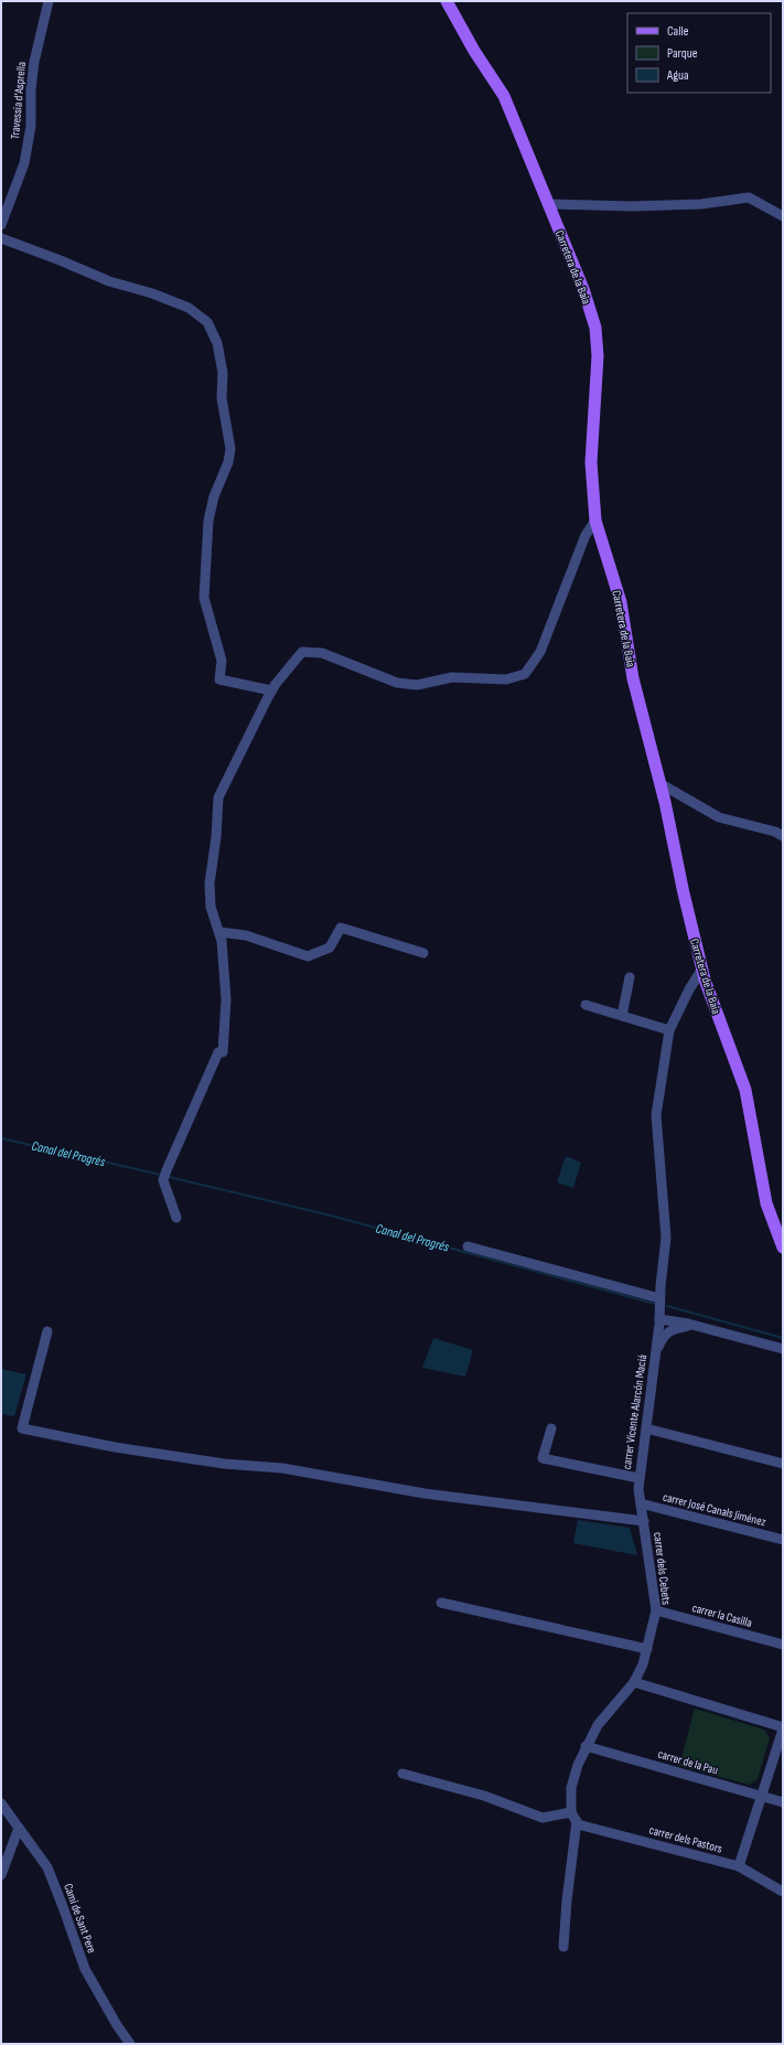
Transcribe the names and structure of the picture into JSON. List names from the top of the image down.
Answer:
{
  "streets": {
    "main road": ["Carretera de la Baia"],
    "street": [
      "Travessia d'Asprella",
      "carrer Vicente Alarcón Maciá",
      "carrer José Canals Jiménez",
      "carrer dels Cebets",
      "carrer la Casilla",
      "carrer de la Pau",
      "carrer dels Pastors",
      "Camí de Sant Pere"
    ]
  },
  "crossings": [
    ["Carretera de la Baia", "carrer Vicente Alarcón Maciá"],
    ["carrer Vicente Alarcón Maciá", "carrer José Canals Jiménez"],
    ["carrer Vicente Alarcón Maciá", "carrer dels Cebets"],
    ["carrer José Canals Jiménez", "carrer dels Cebets"],
    ["carrer dels Cebets", "carrer la Casilla"],
    ["carrer dels Cebets", "carrer de la Pau"],
    ["carrer dels Cebets", "carrer dels Pastors"]
  ],
  "water": ["Canal del Progrés"],
  "legend": ["Calle", "Parque", "Agua"]
}
